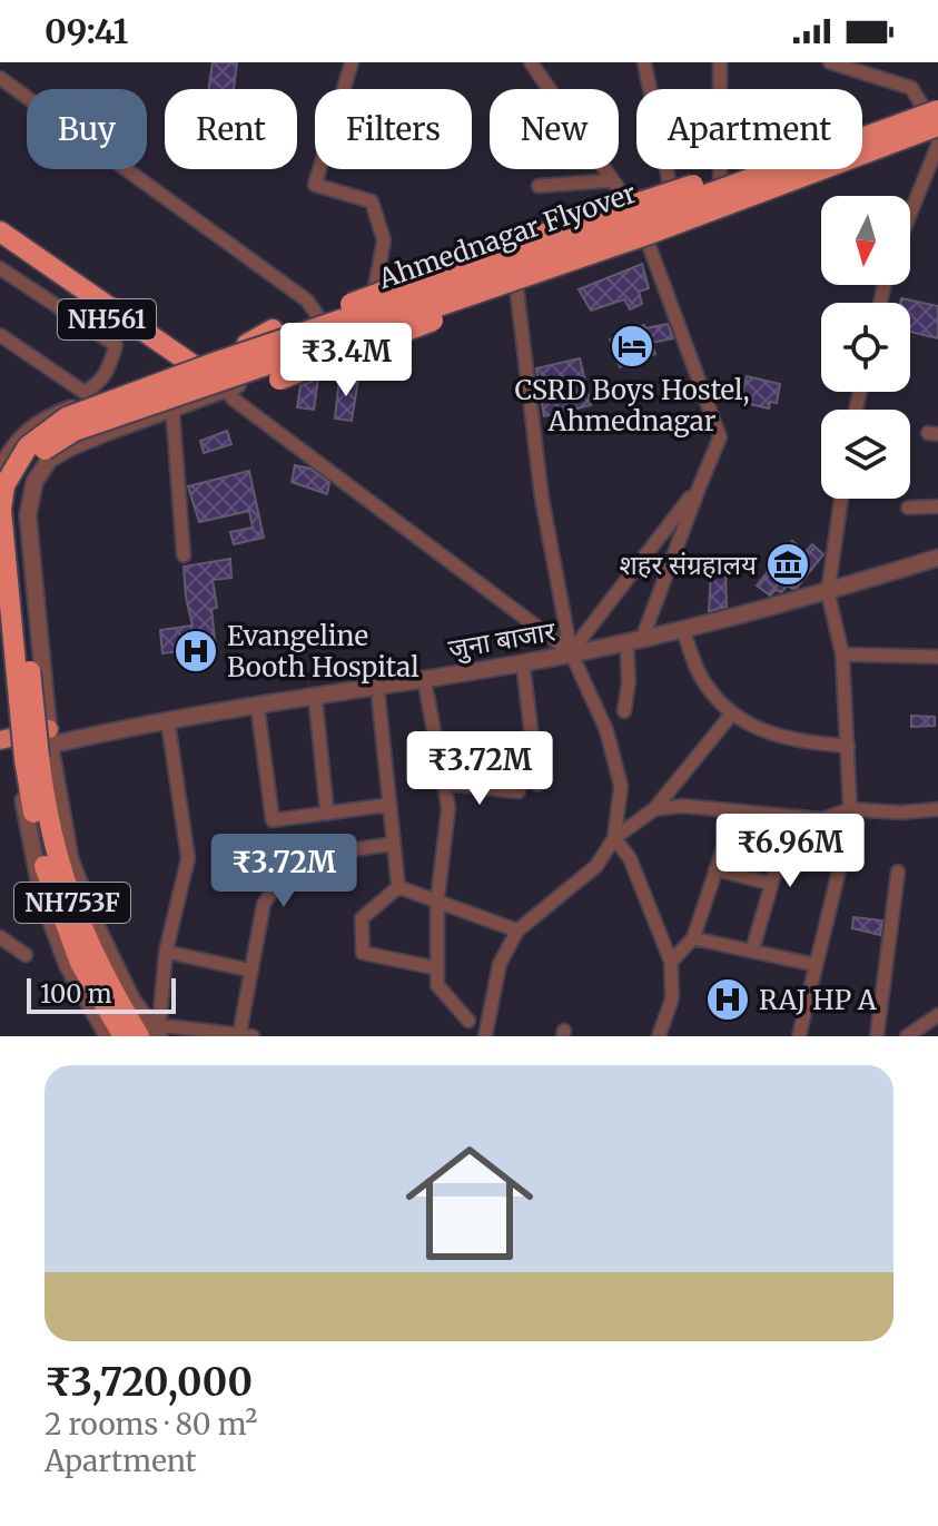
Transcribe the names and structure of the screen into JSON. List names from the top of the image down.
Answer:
{
  "streets": {
    "highway": ["Ahmednagar Flyover", "NH561", "NH753F"],
    "street": ["जुना बाजार"]
  },
  "crossings": [
    ["Ahmednagar Flyover", "NH561"],
    ["Ahmednagar Flyover", "जुना बाजार"]
  ],
  "places": {
    "hotel": ["CSRD Boys Hostel, Ahmednagar"],
    "museum": ["शहर संग्रहालय"],
    "hospital": ["Evangeline Booth Hospital", "RAJ HP A"]
  },
  "scale_bar": "100 m",
  "north": "bottom",
  "page": {
    "status": "09:41",
    "chip": [
      "Buy",
      "Rent",
      "Filters",
      "New",
      "Apartment"
    ],
    "price": [
      "₹3.4M",
      "₹3.72M",
      "₹6.96M",
      "₹3.72M"
    ],
    "scale": "100 m",
    "list": [
      {
        "name": "₹3,720,000",
        "note": "2 rooms · 80 m² · Apartment"
      }
    ]
  }
}
